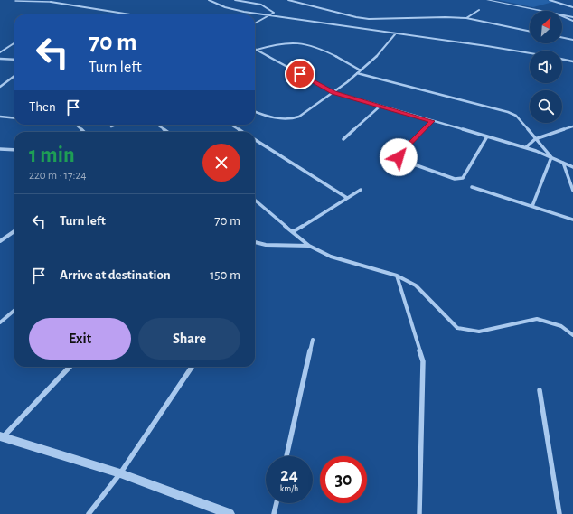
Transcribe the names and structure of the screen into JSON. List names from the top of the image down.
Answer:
{
  "north": "top right",
  "page": {
    "turn": ["70 m", "Turn left"],
    "then": "Then",
    "heading": ["1 min", "220 m · 17:24"],
    "list": [
      {
        "name": "Turn left",
        "value": "70 m"
      },
      {
        "name": "Arrive at destination",
        "value": "150 m"
      }
    ],
    "buttons": ["Exit", "Share"],
    "speed": "24 km/h",
    "limit": "30"
  }
}
